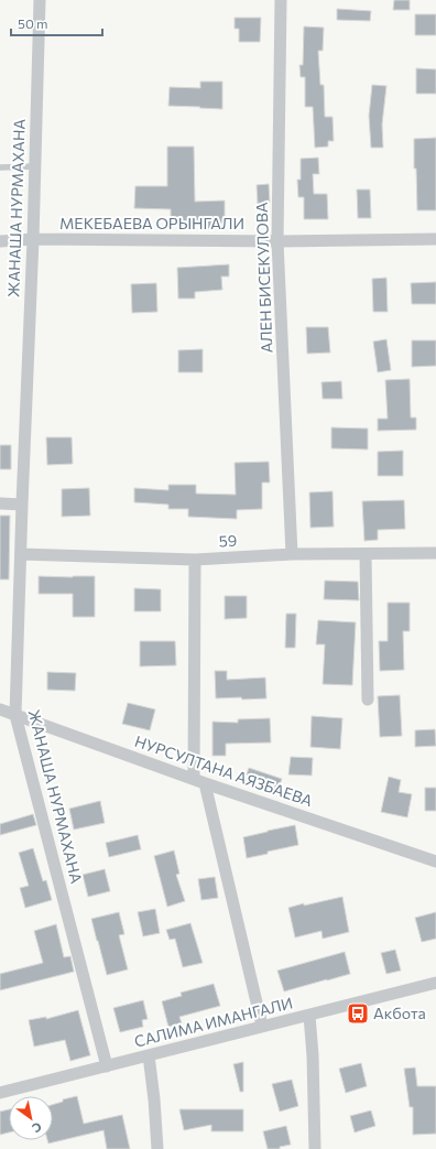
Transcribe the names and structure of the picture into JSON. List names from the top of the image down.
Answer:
{
  "streets": {
    "street": [
      "ЖАНАША НУРМАХАНА",
      "МЕКЕБАЕВА ОРЫНГАЛИ",
      "АЛЕН БИСЕКУЛОВА",
      "59",
      "НУРСУЛТАНА АЯЗБАЕВА",
      "САЛИМА ИМАНГАЛИ"
    ]
  },
  "crossings": [
    ["ЖАНАША НУРМАХАНА", "МЕКЕБАЕВА ОРЫНГАЛИ"],
    ["ЖАНАША НУРМАХАНА", "59"],
    ["ЖАНАША НУРМАХАНА", "НУРСУЛТАНА АЯЗБАЕВА"],
    ["ЖАНАША НУРМАХАНА", "САЛИМА ИМАНГАЛИ"],
    ["МЕКЕБАЕВА ОРЫНГАЛИ", "АЛЕН БИСЕКУЛОВА"],
    ["АЛЕН БИСЕКУЛОВА", "59"]
  ],
  "places": {
    "bus stop": ["Акбота"]
  },
  "scale_bar": "50 m",
  "north": "bottom right"
}
